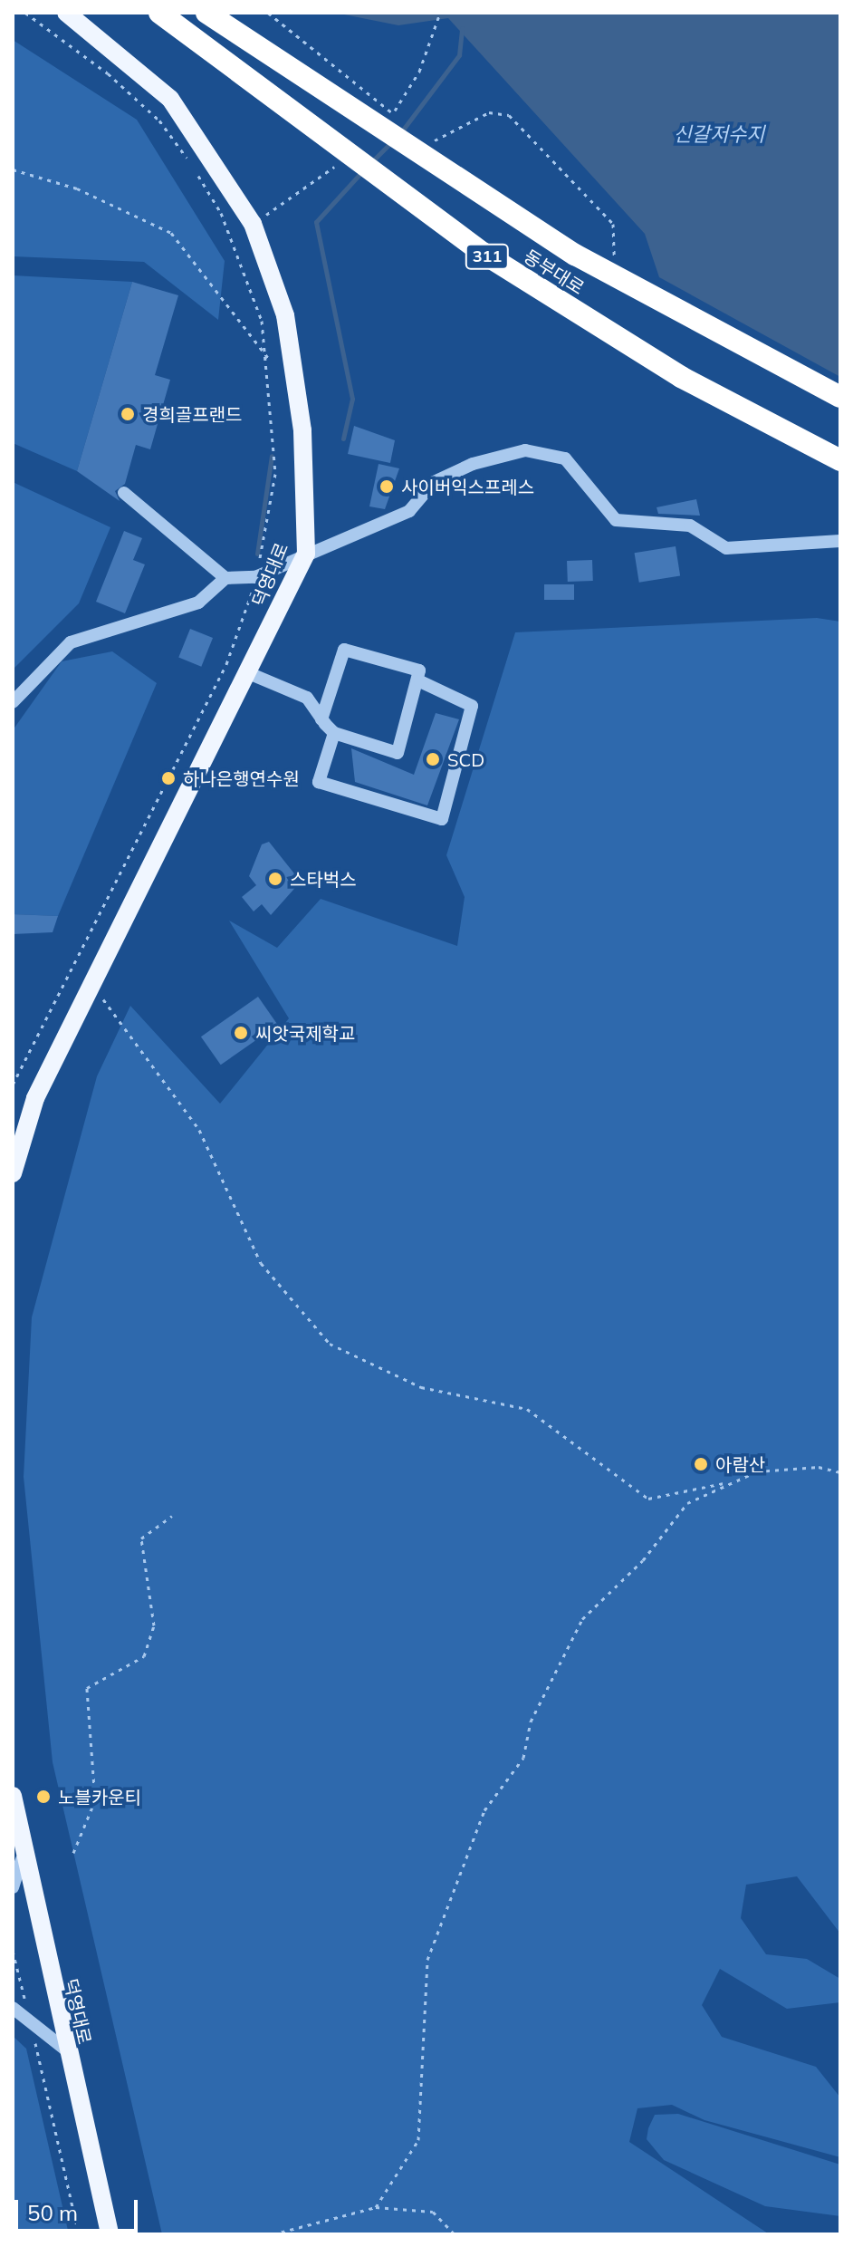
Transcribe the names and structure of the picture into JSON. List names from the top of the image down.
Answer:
{
  "streets": {
    "highway": ["311", "동부대로"],
    "main road": ["덕영대로"]
  },
  "water": ["신갈저수지"],
  "places": [
    "경희골프랜드",
    "사이버익스프레스",
    "SCD",
    "하나은행연수원",
    "스타벅스",
    "씨앗국제학교",
    "아람산",
    "노블카운티"
  ],
  "scale_bar": "50 m"
}
